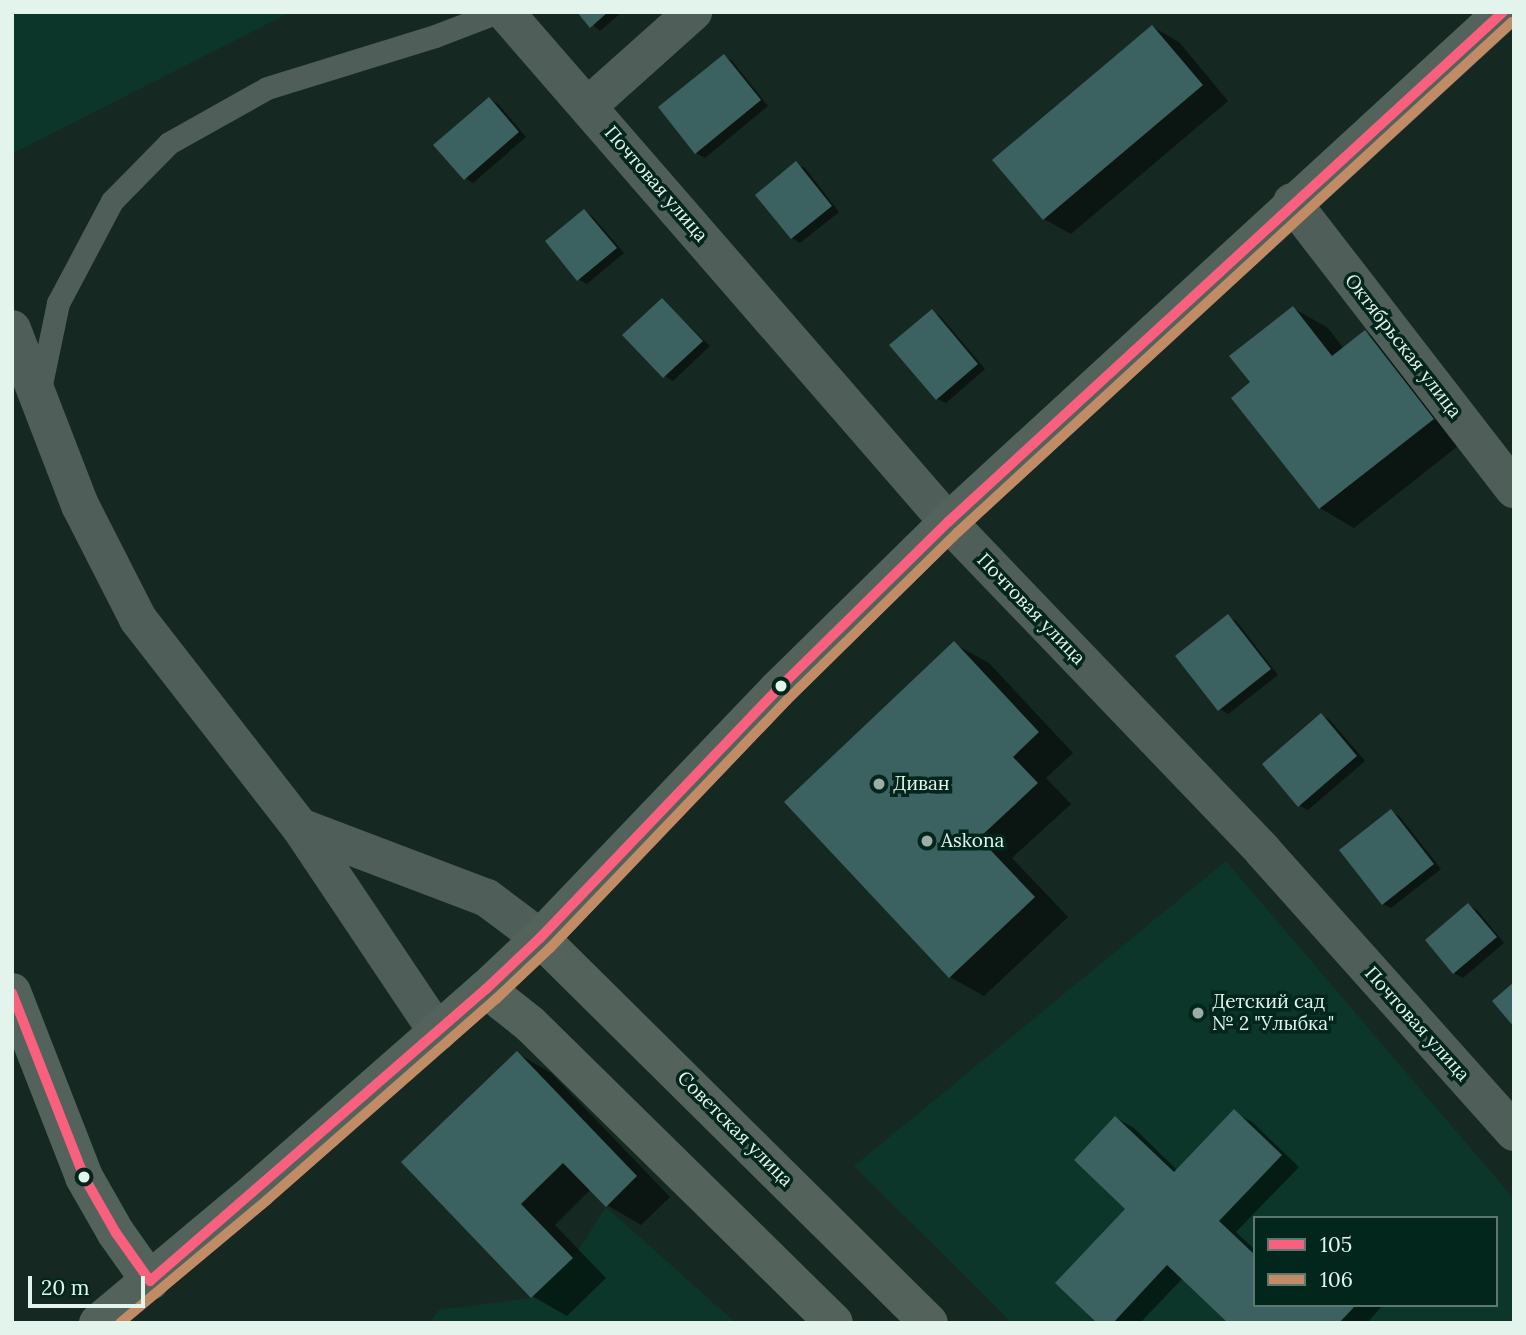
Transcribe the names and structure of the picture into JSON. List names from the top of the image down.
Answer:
{
  "streets": {
    "street": ["Почтовая улица", "Октябрьская улица", "Советская улица"]
  },
  "places": ["Диван", "Askona", "Детский сад № 2 \"Улыбка\""],
  "lines": ["transit line 105", "transit line 106"],
  "legend": ["105", "106"],
  "scale_bar": "20 m"
}
